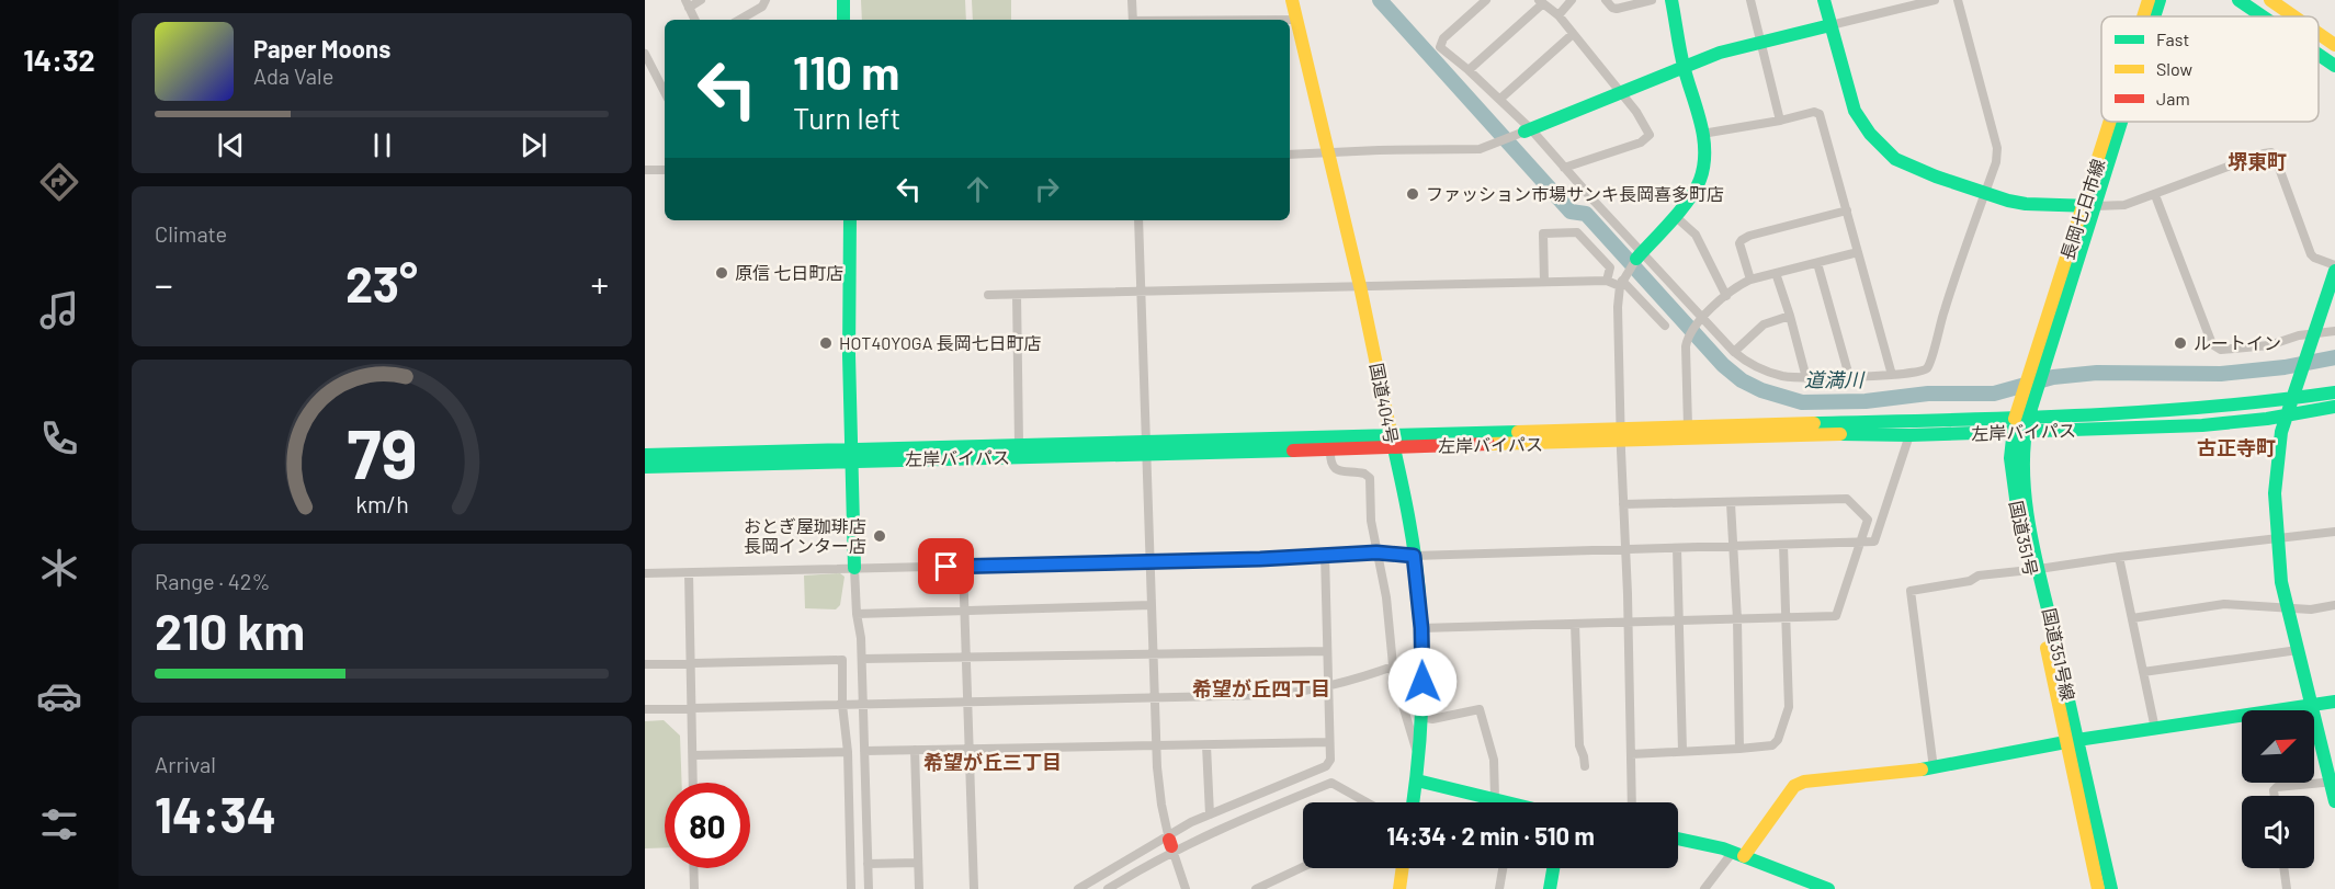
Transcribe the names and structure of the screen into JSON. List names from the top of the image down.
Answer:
{
  "streets": {
    "main road": [
      "長岡七日市線",
      "国道404号",
      "左岸バイパス",
      "国道351号"
    ]
  },
  "crossings": [
    ["長岡七日市線", "左岸バイパス"],
    ["長岡七日市線", "国道351号"],
    ["国道404号", "左岸バイパス"],
    ["左岸バイパス", "国道351号"]
  ],
  "districts": [
    "堺東町",
    "古正寺町",
    "希望が丘四丁目",
    "希望が丘三丁目"
  ],
  "water": ["道満川"],
  "places": [
    "ファッション市場サンキ長岡喜多町店",
    "原信 七日町店",
    "HOT40YOGA 長岡七日町店",
    "ルートイン",
    "おとぎ屋珈琲店 長岡インター店"
  ],
  "legend": ["Fast", "Slow", "Jam"],
  "north": "top right",
  "page": {
    "tabs": "14:32",
    "turn": ["110 m", "Turn left"],
    "song": ["Paper Moons", "Ada Vale"],
    "tile": [
      "Climate",
      ["Range · 42%", "210 km"],
      ["Arrival", "14:34"]
    ],
    "heat": ["−", "23°", "+"],
    "limit": "80",
    "trip": "14:34 · 2 min · 510 m",
    "gauge": ["79", "km/h"]
  }
}
